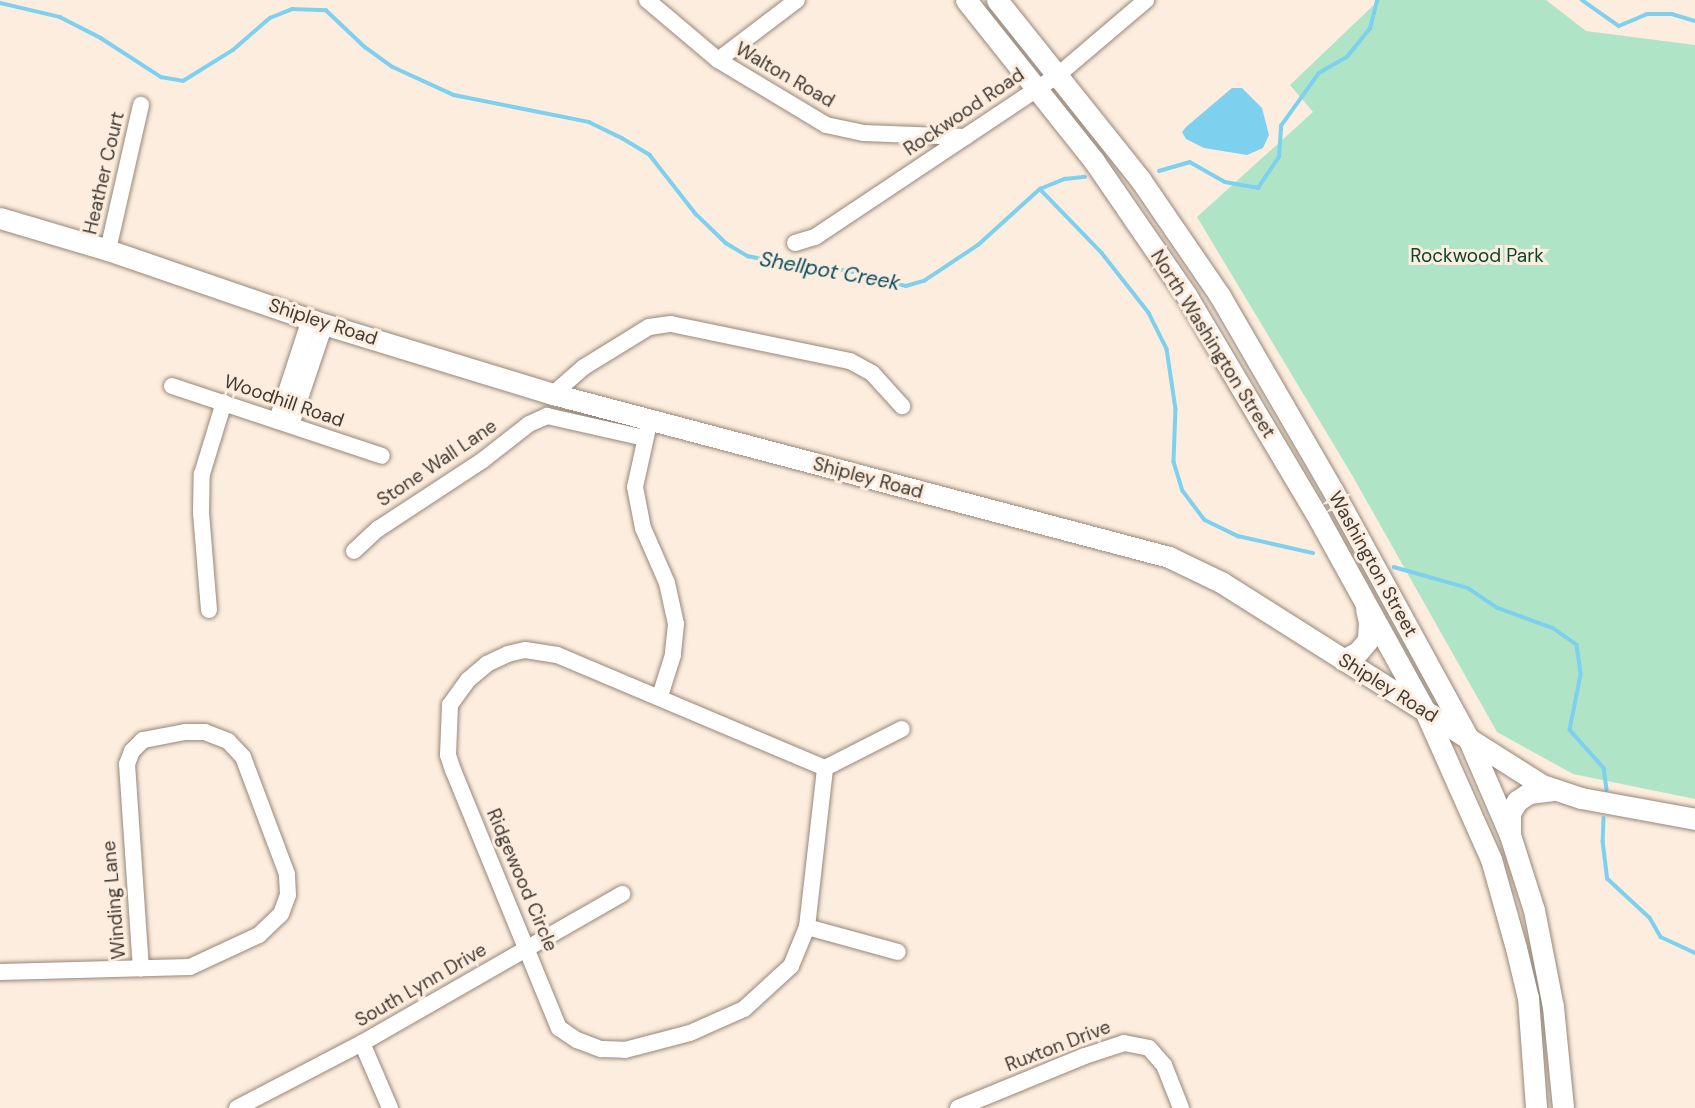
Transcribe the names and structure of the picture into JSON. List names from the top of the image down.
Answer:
{
  "streets": {
    "main road": ["Shipley Road", "North Washington Street", "Washington Street"],
    "street": [
      "Walton Road",
      "Rockwood Road",
      "Heather Court",
      "Woodhill Road",
      "Stone Wall Lane",
      "Ridgewood Circle",
      "Winding Lane",
      "South Lynn Drive",
      "Ruxton Drive"
    ]
  },
  "crossings": [
    ["Walton Road", "Rockwood Road"],
    ["Rockwood Road", "North Washington Street"],
    ["Rockwood Road", "Washington Street"],
    ["Heather Court", "Shipley Road"],
    ["Shipley Road", "North Washington Street"],
    ["Shipley Road", "Stone Wall Lane"],
    ["Shipley Road", "Washington Street"],
    ["Ridgewood Circle", "South Lynn Drive"]
  ],
  "water": ["Shellpot Creek"],
  "parks": ["Rockwood Park"]
}
